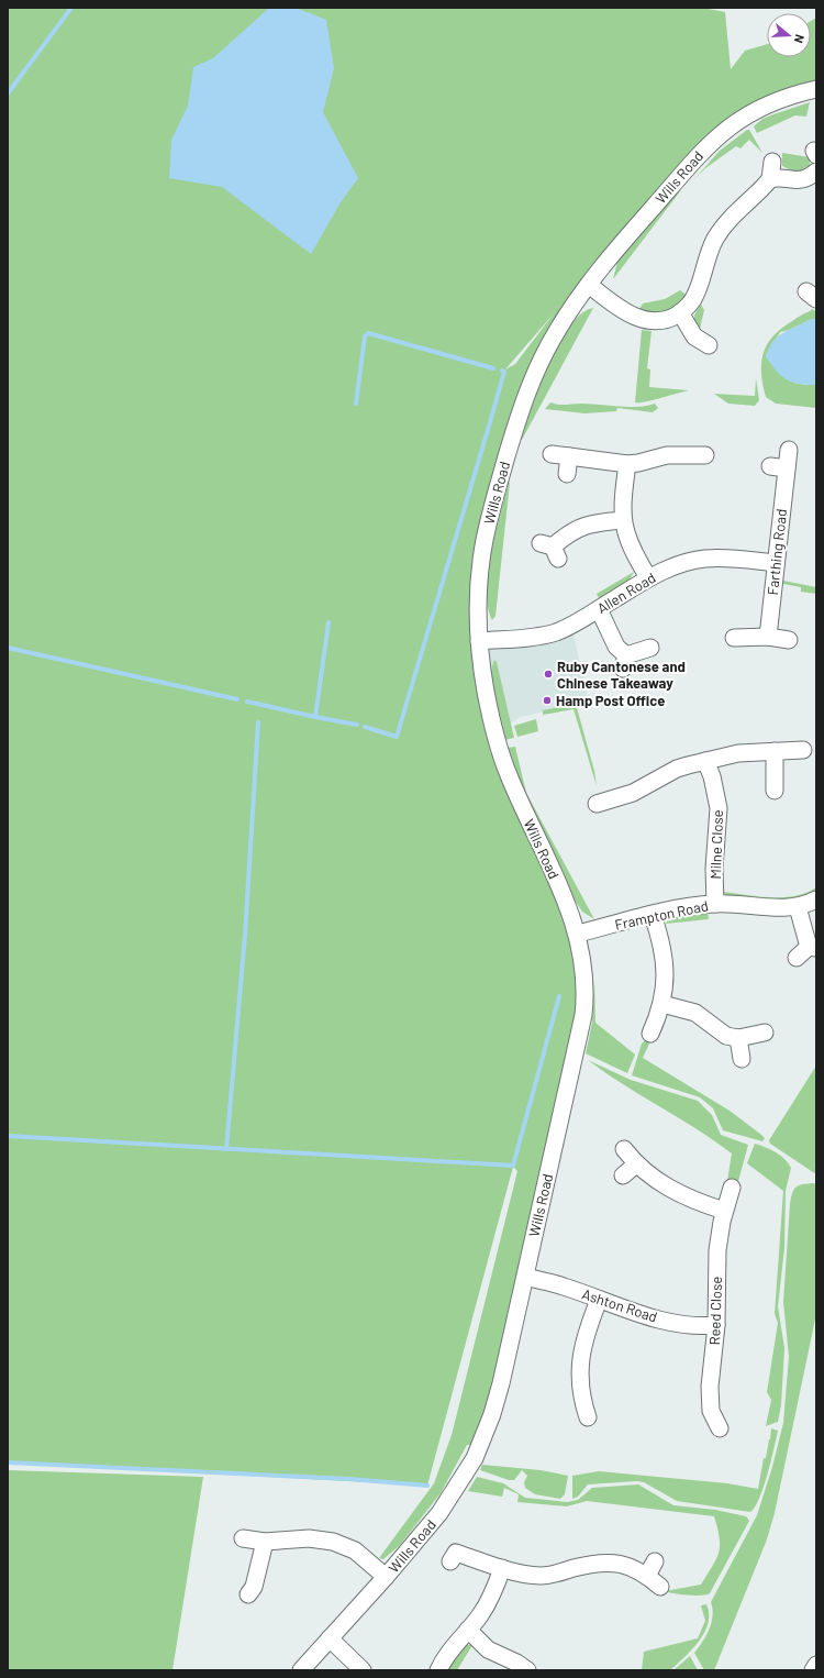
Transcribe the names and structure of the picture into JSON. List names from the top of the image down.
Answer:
{
  "streets": {
    "street": [
      "Wills Road",
      "Farthing Road",
      "Allen Road",
      "Milne Close",
      "Frampton Road",
      "Ashton Road",
      "Reed Close"
    ]
  },
  "crossings": [
    ["Wills Road", "Allen Road"],
    ["Wills Road", "Frampton Road"],
    ["Wills Road", "Ashton Road"],
    ["Farthing Road", "Allen Road"],
    ["Milne Close", "Frampton Road"],
    ["Ashton Road", "Reed Close"]
  ],
  "places": ["Ruby Cantonese and Chinese Takeaway", "Hamp Post Office"],
  "north": "right"
}
